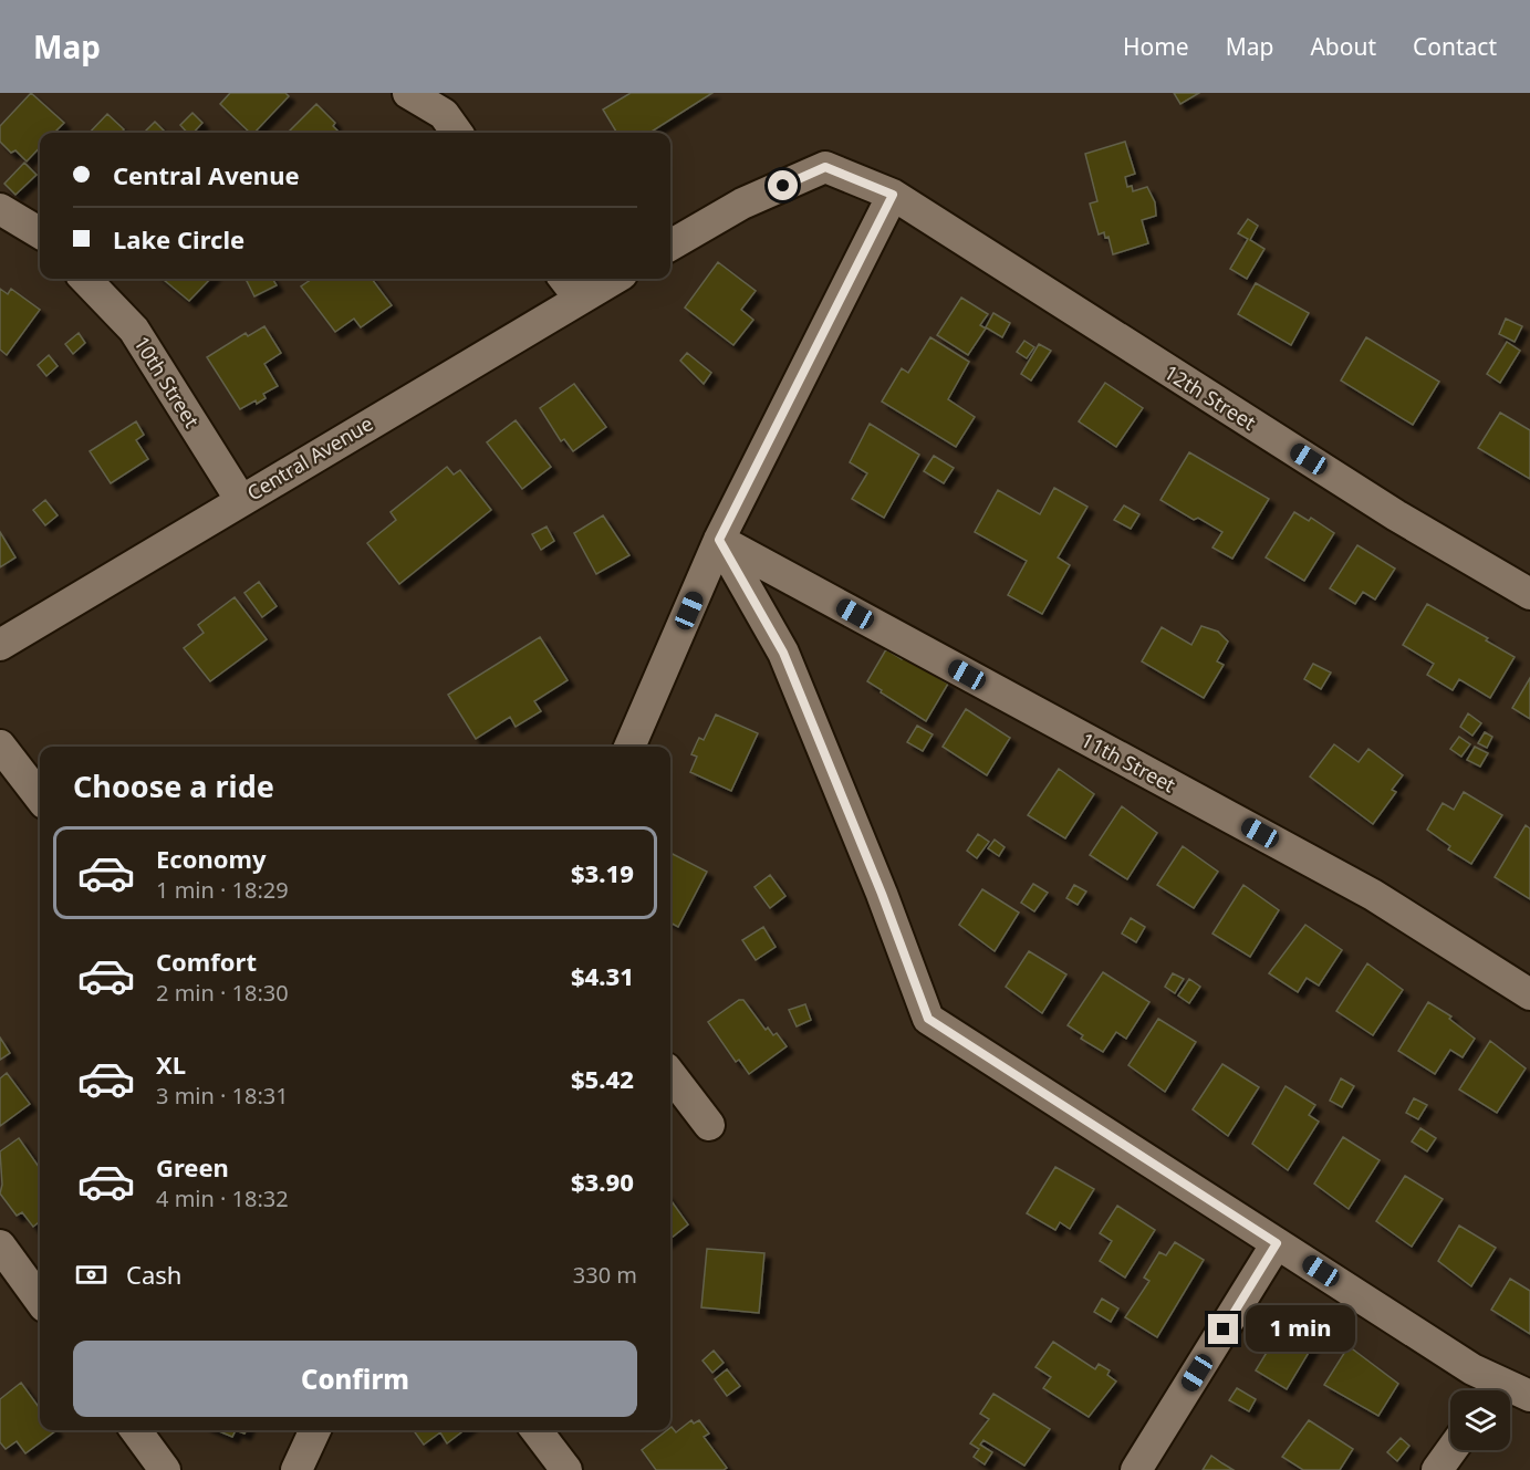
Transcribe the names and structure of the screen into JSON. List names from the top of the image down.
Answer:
{
  "streets": {
    "street": [
      "10th Street",
      "12th Street",
      "Central Avenue",
      "11th Street"
    ]
  },
  "crossings": [
    ["10th Street", "Central Avenue"]
  ],
  "page": {
    "header": "Map",
    "nav": [
      "Home",
      "Map",
      "About",
      "Contact"
    ],
    "banner": ["Central Avenue", "Lake Circle"],
    "heading": "Choose a ride",
    "list": [
      {
        "name": "Economy",
        "note": "1 min · 18:29",
        "value": "$3.19"
      },
      {
        "name": "Comfort",
        "note": "2 min · 18:30",
        "value": "$4.31"
      },
      {
        "name": "XL",
        "note": "3 min · 18:31",
        "value": "$5.42"
      },
      {
        "name": "Green",
        "note": "4 min · 18:32",
        "value": "$3.90"
      }
    ],
    "pay": ["Cash", "330 m"],
    "bubble": "1 min",
    "buttons": "Confirm"
  }
}
